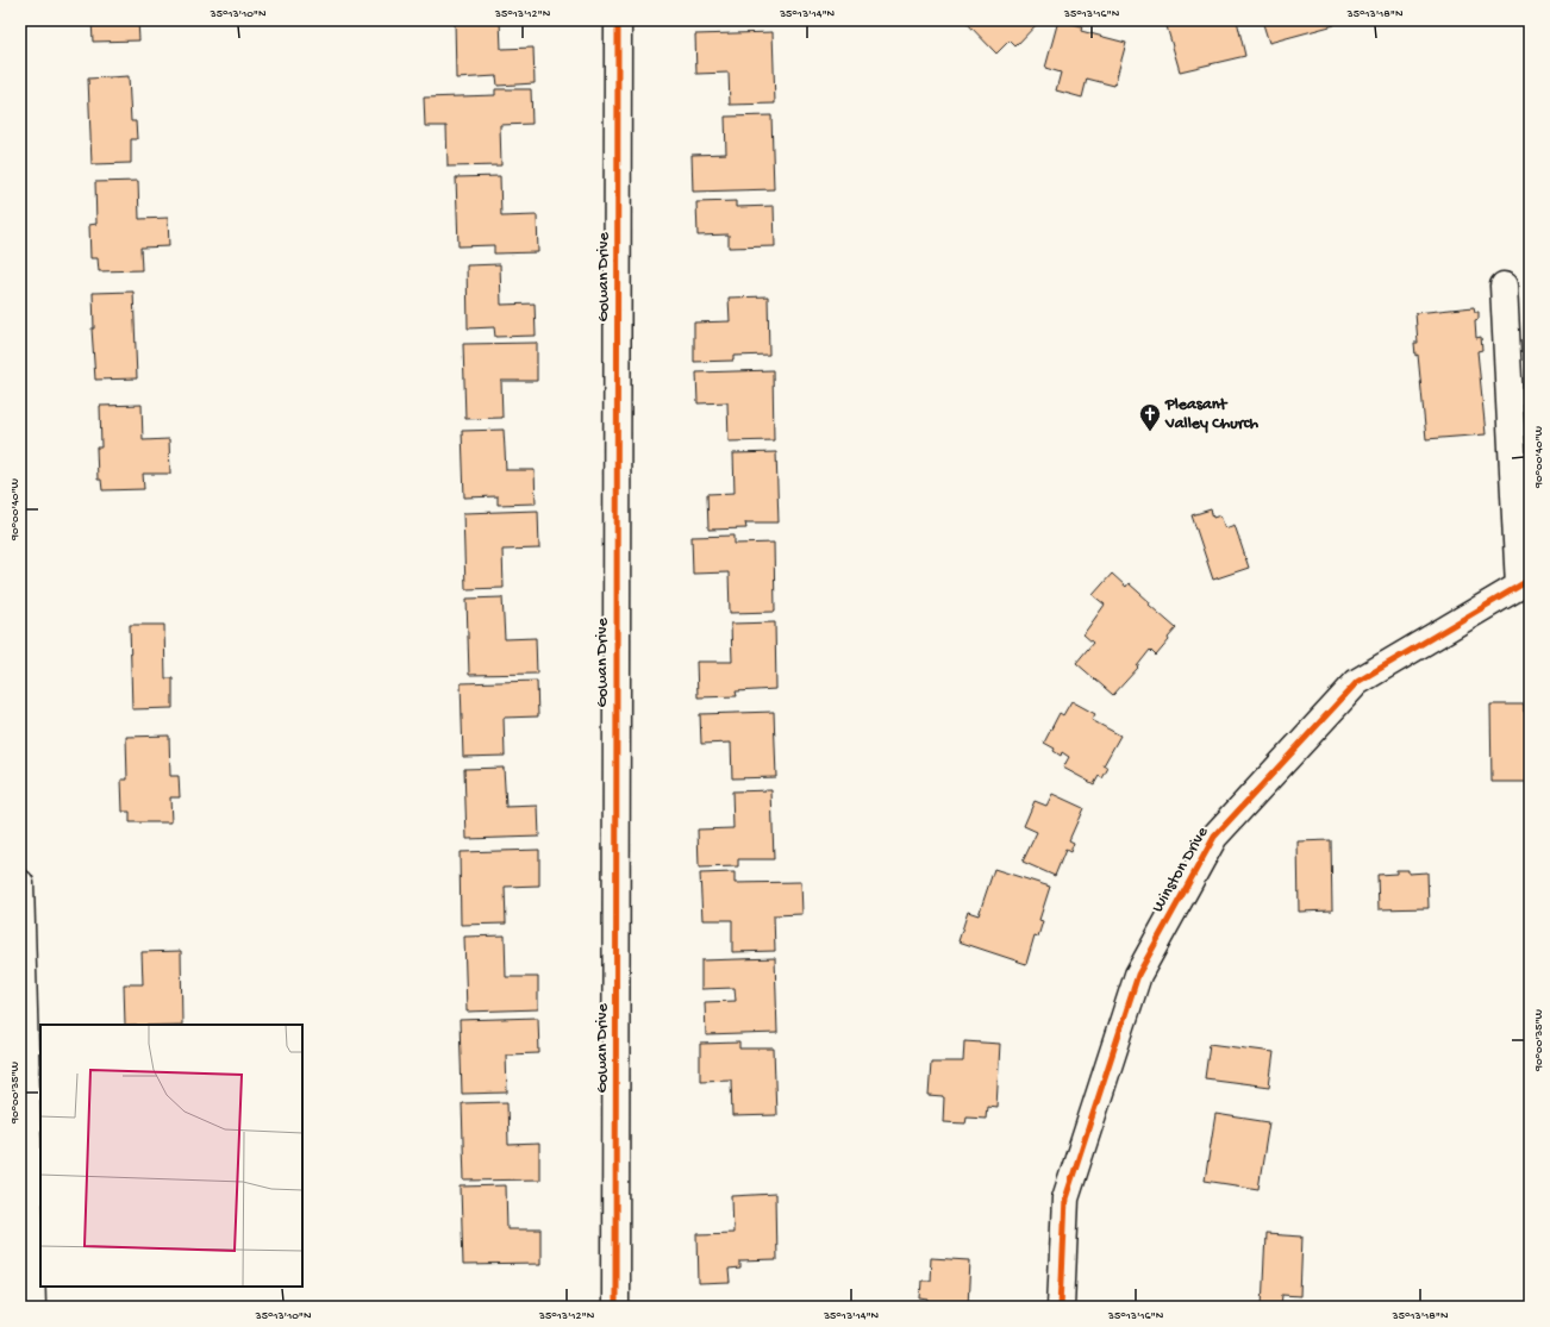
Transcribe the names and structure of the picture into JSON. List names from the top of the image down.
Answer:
{
  "streets": {
    "street": ["Gowan Drive", "Winston Drive"]
  },
  "places": {
    "church": ["Pleasant Valley Church"]
  },
  "coordinates": [
    "35°13'10\"N",
    "35°13'12\"N",
    "35°13'14\"N",
    "35°13'16\"N",
    "35°13'18\"N",
    "90°00'40\"W",
    "90°00'35\"W"
  ]
}
